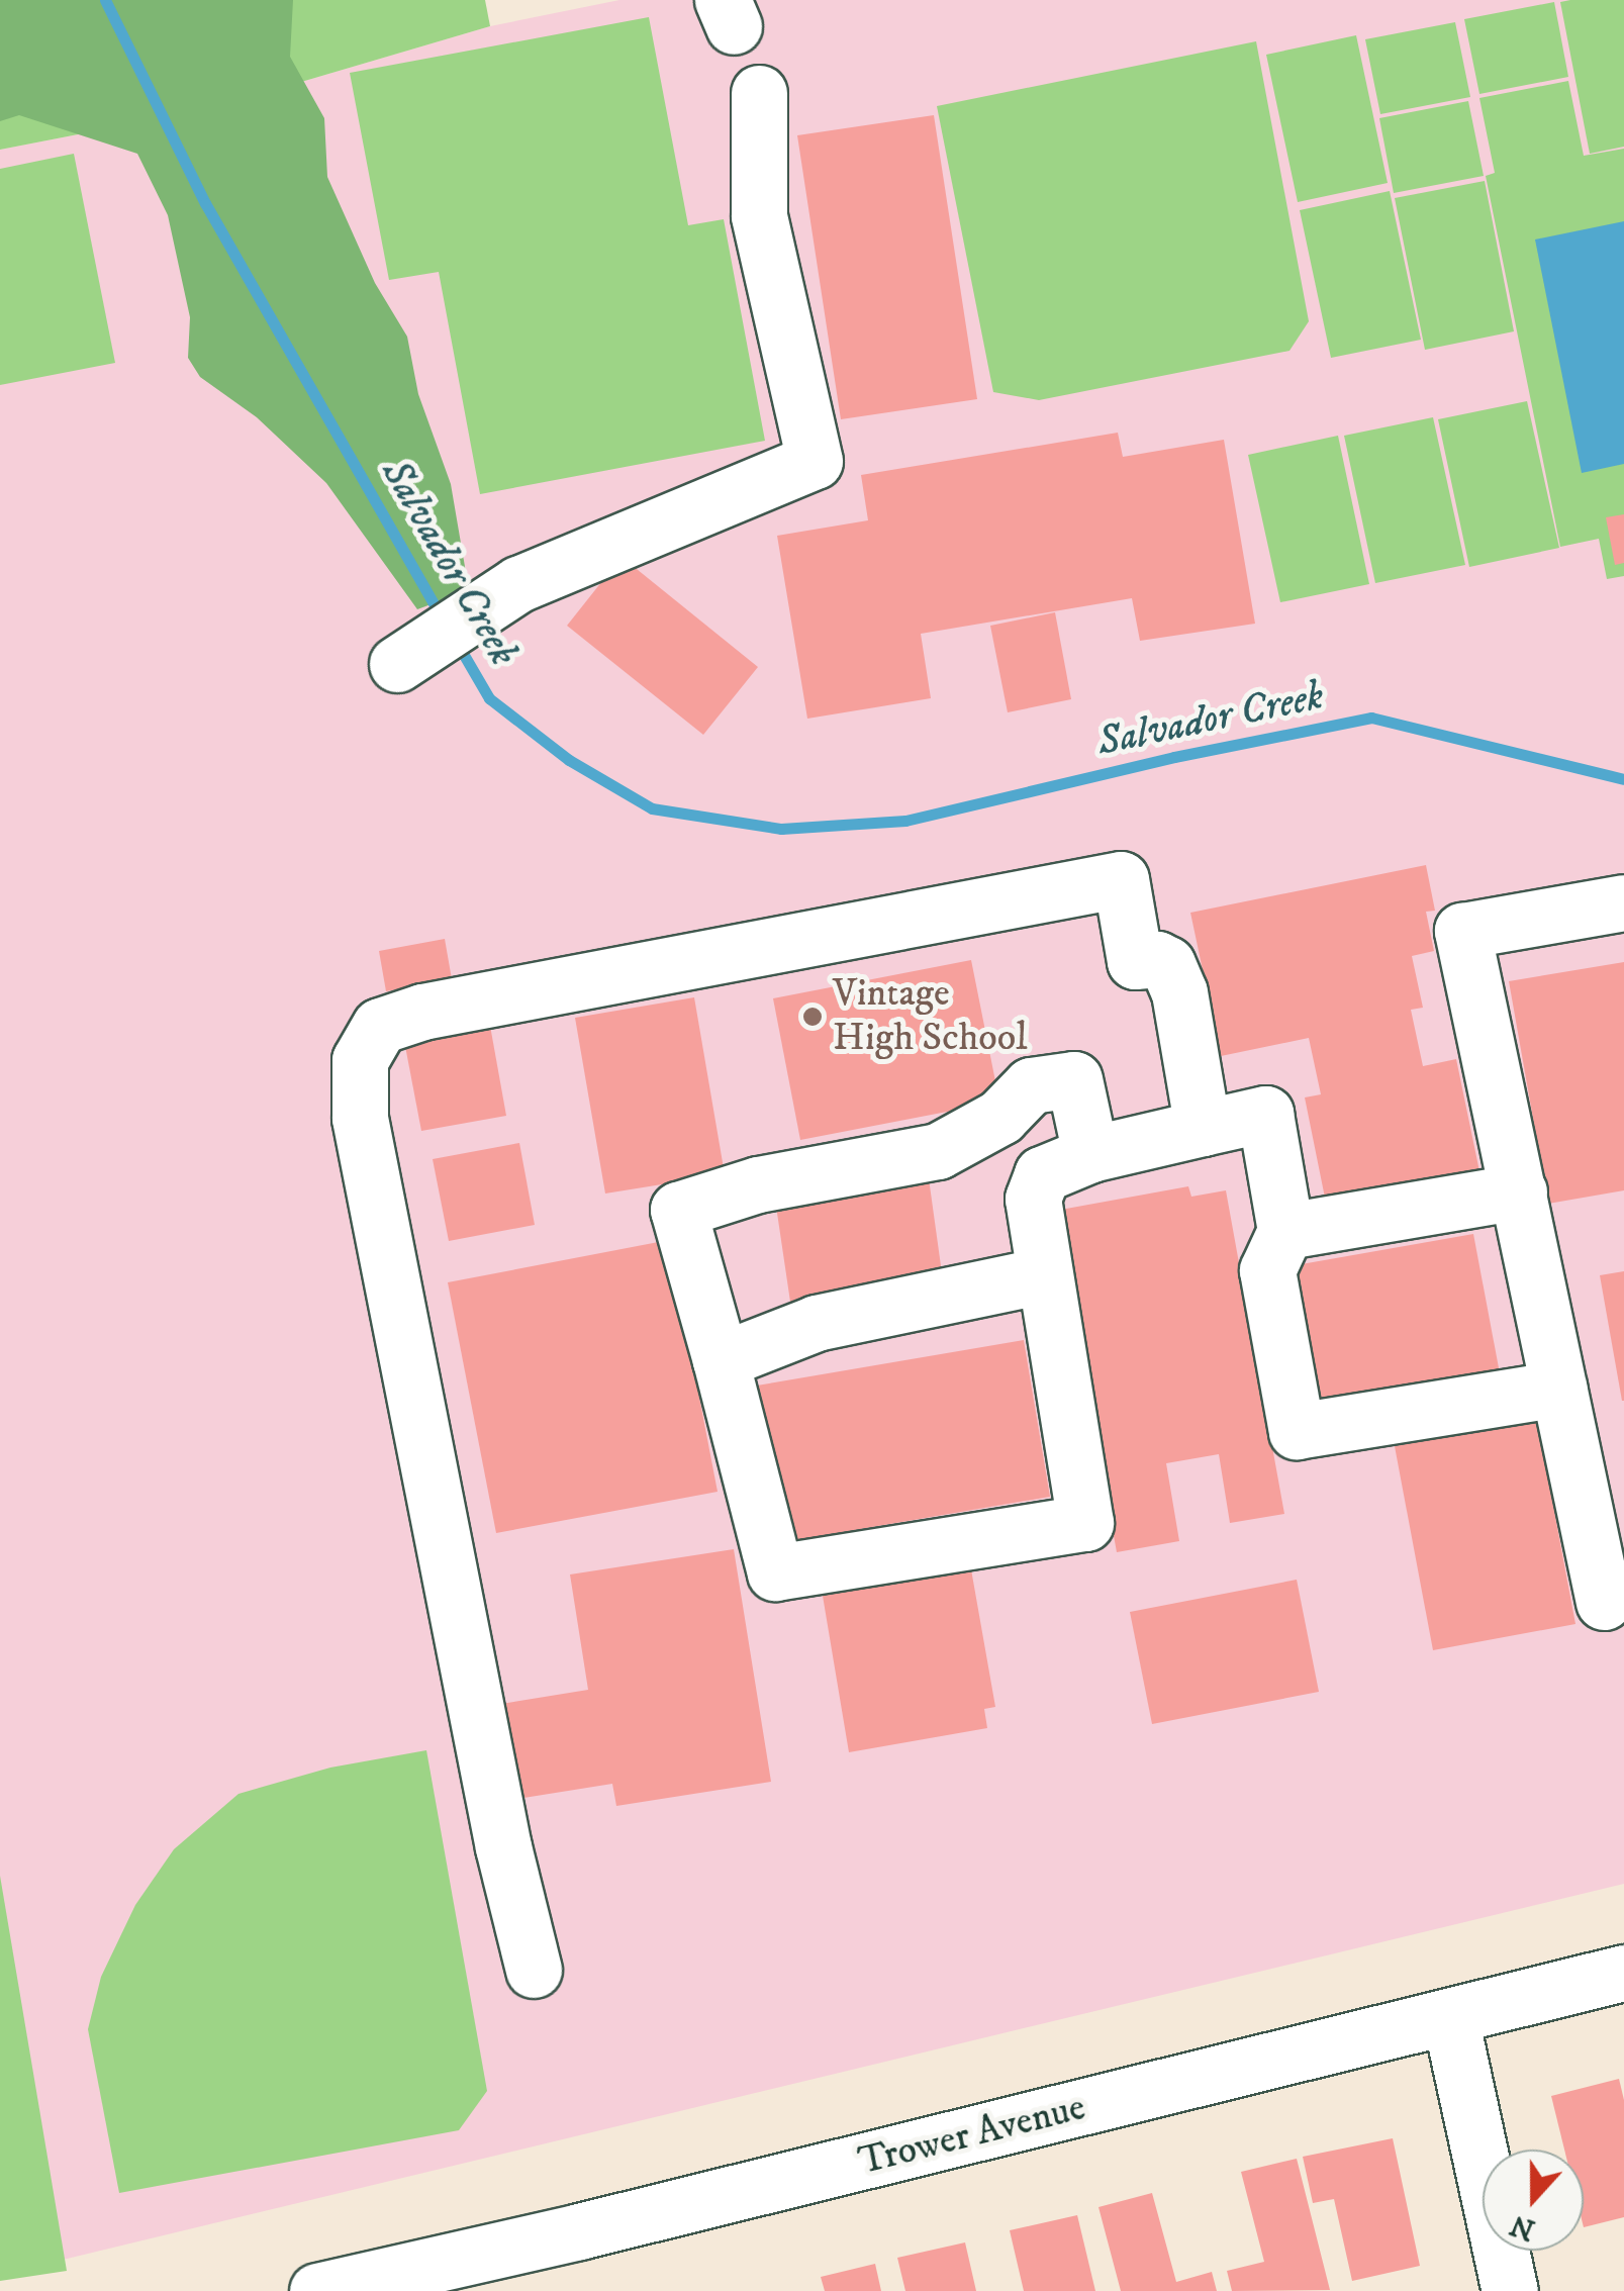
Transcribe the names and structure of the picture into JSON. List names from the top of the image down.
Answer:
{
  "streets": {
    "street": ["Trower Avenue"]
  },
  "water": ["Salvador Creek"],
  "places": ["Vintage High School"],
  "north": "bottom"
}
